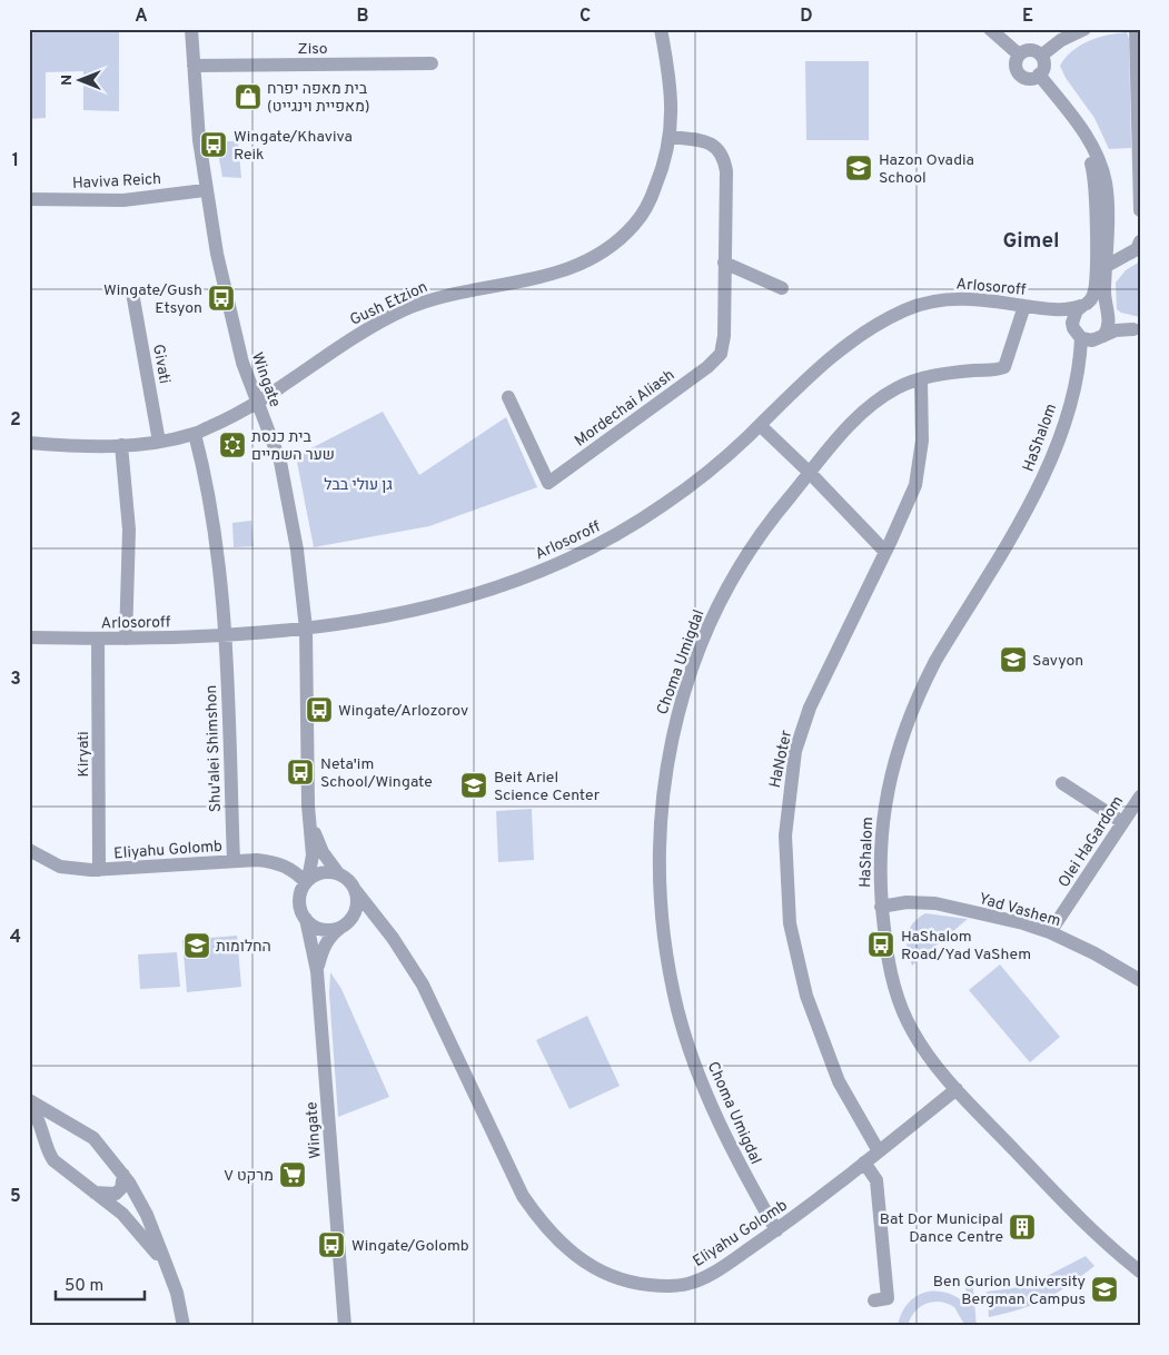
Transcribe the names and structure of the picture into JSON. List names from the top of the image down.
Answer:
{
  "streets": {
    "street": [
      "Ziso",
      "Haviva Reich",
      "Arlosoroff",
      "Gush Etzion",
      "Givati",
      "Wingate",
      "Mordechai Aliash",
      "HaShalom",
      "Choma Umigdal",
      "Shu'alei Shimshon",
      "Kiryati",
      "HaNoter",
      "Olei HaGardom",
      "Eliyahu Golomb",
      "Yad Vashem"
    ]
  },
  "crossings": [
    ["Ziso", "Wingate"],
    ["Haviva Reich", "Wingate"],
    ["Arlosoroff", "Wingate"],
    ["Arlosoroff", "HaShalom"],
    ["Arlosoroff", "Choma Umigdal"],
    ["Arlosoroff", "Shu'alei Shimshon"],
    ["Arlosoroff", "Kiryati"],
    ["Gush Etzion", "Givati"],
    ["Gush Etzion", "Wingate"],
    ["Gush Etzion", "Mordechai Aliash"],
    ["Gush Etzion", "Shu'alei Shimshon"],
    ["Wingate", "Eliyahu Golomb"],
    ["HaShalom", "Eliyahu Golomb"],
    ["HaShalom", "Yad Vashem"],
    ["Choma Umigdal", "HaNoter"],
    ["Choma Umigdal", "Eliyahu Golomb"],
    ["Shu'alei Shimshon", "Eliyahu Golomb"],
    ["Kiryati", "Eliyahu Golomb"],
    ["HaNoter", "Eliyahu Golomb"],
    ["Olei HaGardom", "Yad Vashem"]
  ],
  "districts": ["Gimel"],
  "parks": ["גן עולי בבל"],
  "places": {
    "shop": ["בית מאפה יפרח (מאפיית וינגייט)"],
    "bus stop": [
      "Wingate/Khaviva Reik",
      "Wingate/Gush Etsyon",
      "Wingate/Arlozorov",
      "Neta'im School/Wingate",
      "HaShalom Road/Yad VaShem",
      "Wingate/Golomb"
    ],
    "school or university": [
      "Hazon Ovadia School",
      "Savyon",
      "Beit Ariel Science Center",
      "החלומות",
      "Ben Gurion University Bergman Campus"
    ],
    "synagogue": ["בית כנסת שער השמיים"],
    "supermarket": ["V מרקט"],
    "building": ["Bat Dor Municipal Dance Centre"]
  },
  "scale_bar": "50 m",
  "north": "left",
  "grid": {
    "columns": [
      "A",
      "B",
      "C",
      "D",
      "E"
    ],
    "rows": [
      "1",
      "2",
      "3",
      "4",
      "5"
    ]
  }
}
